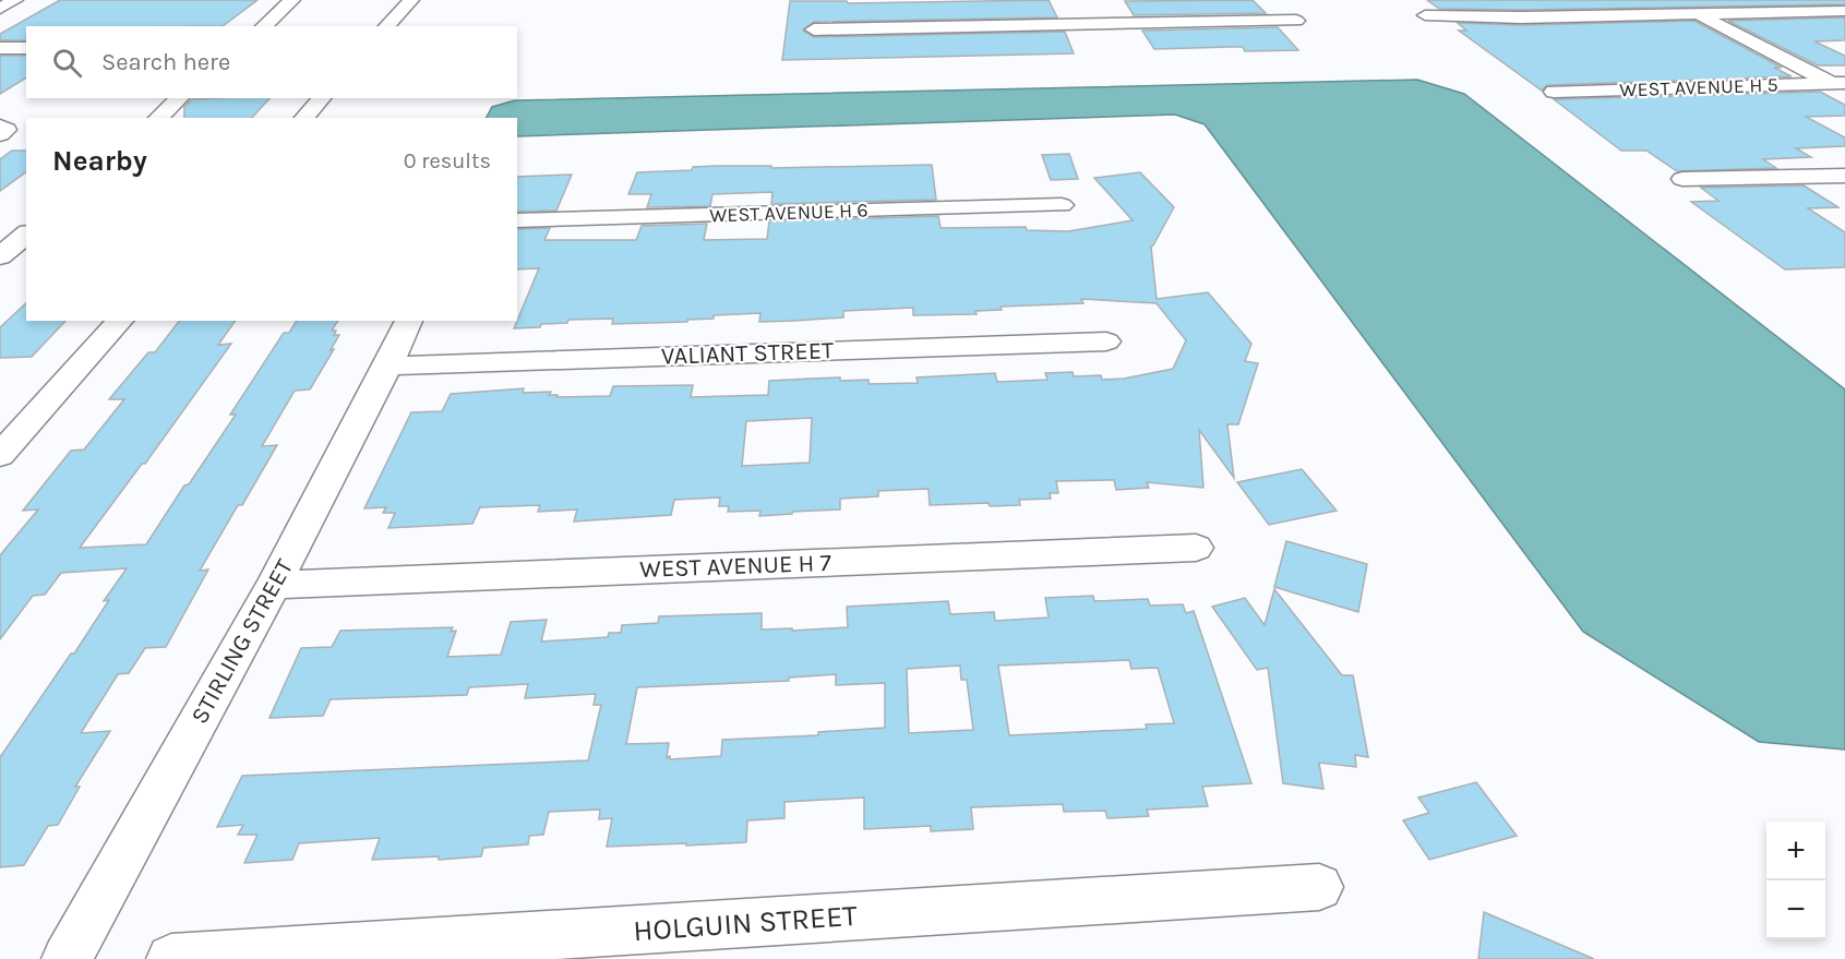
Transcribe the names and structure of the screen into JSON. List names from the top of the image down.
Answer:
{
  "streets": {
    "street": [
      "WEST AVENUE H 5",
      "WEST AVENUE H 6",
      "VALIANT STREET",
      "WEST AVENUE H 7",
      "STIRLING STREET",
      "HOLGUIN STREET"
    ]
  },
  "crossings": [
    ["VALIANT STREET", "STIRLING STREET"],
    ["WEST AVENUE H 7", "STIRLING STREET"]
  ],
  "page": {
    "search": "Search here",
    "heading": ["Nearby", "0 results"],
    "map_buttons": ["+", "−"]
  }
}
